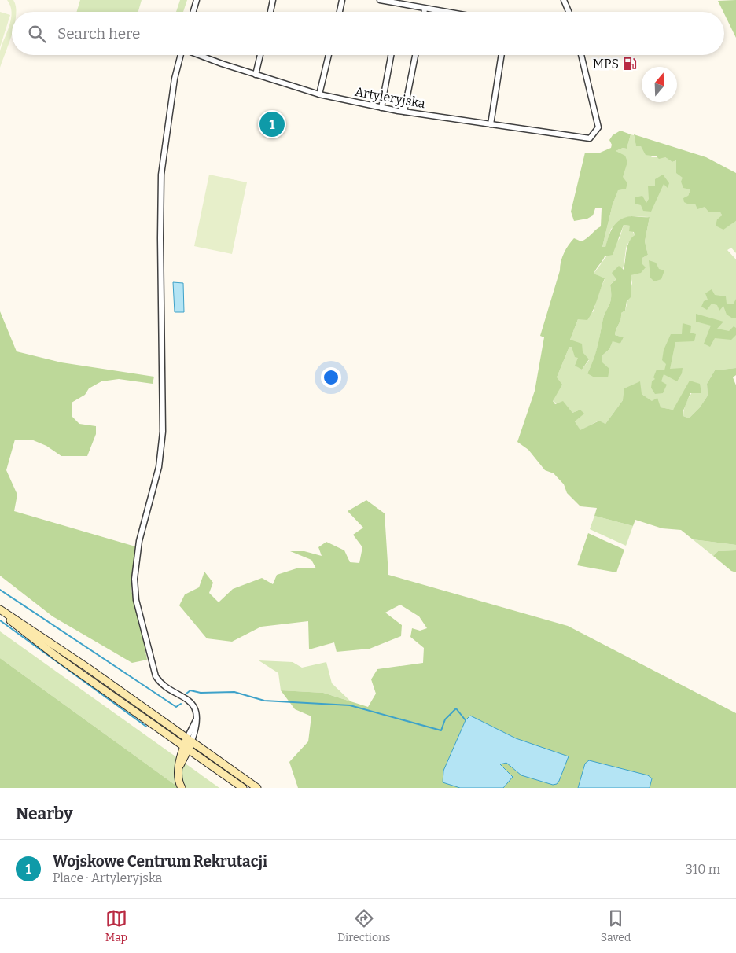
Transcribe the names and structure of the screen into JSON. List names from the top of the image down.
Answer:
{
  "streets": {
    "street": ["Artyleryjska"]
  },
  "places": {
    "fuel station": ["MPS"]
  },
  "north": "top",
  "page": {
    "search": "Search here",
    "pins": "1",
    "heading": "Nearby",
    "list": [
      {
        "mark": "1",
        "name": "Wojskowe Centrum Rekrutacji",
        "note": "Place · Artyleryjska",
        "value": "310 m"
      }
    ],
    "nav": ["Map", "Directions", "Saved"]
  }
}
